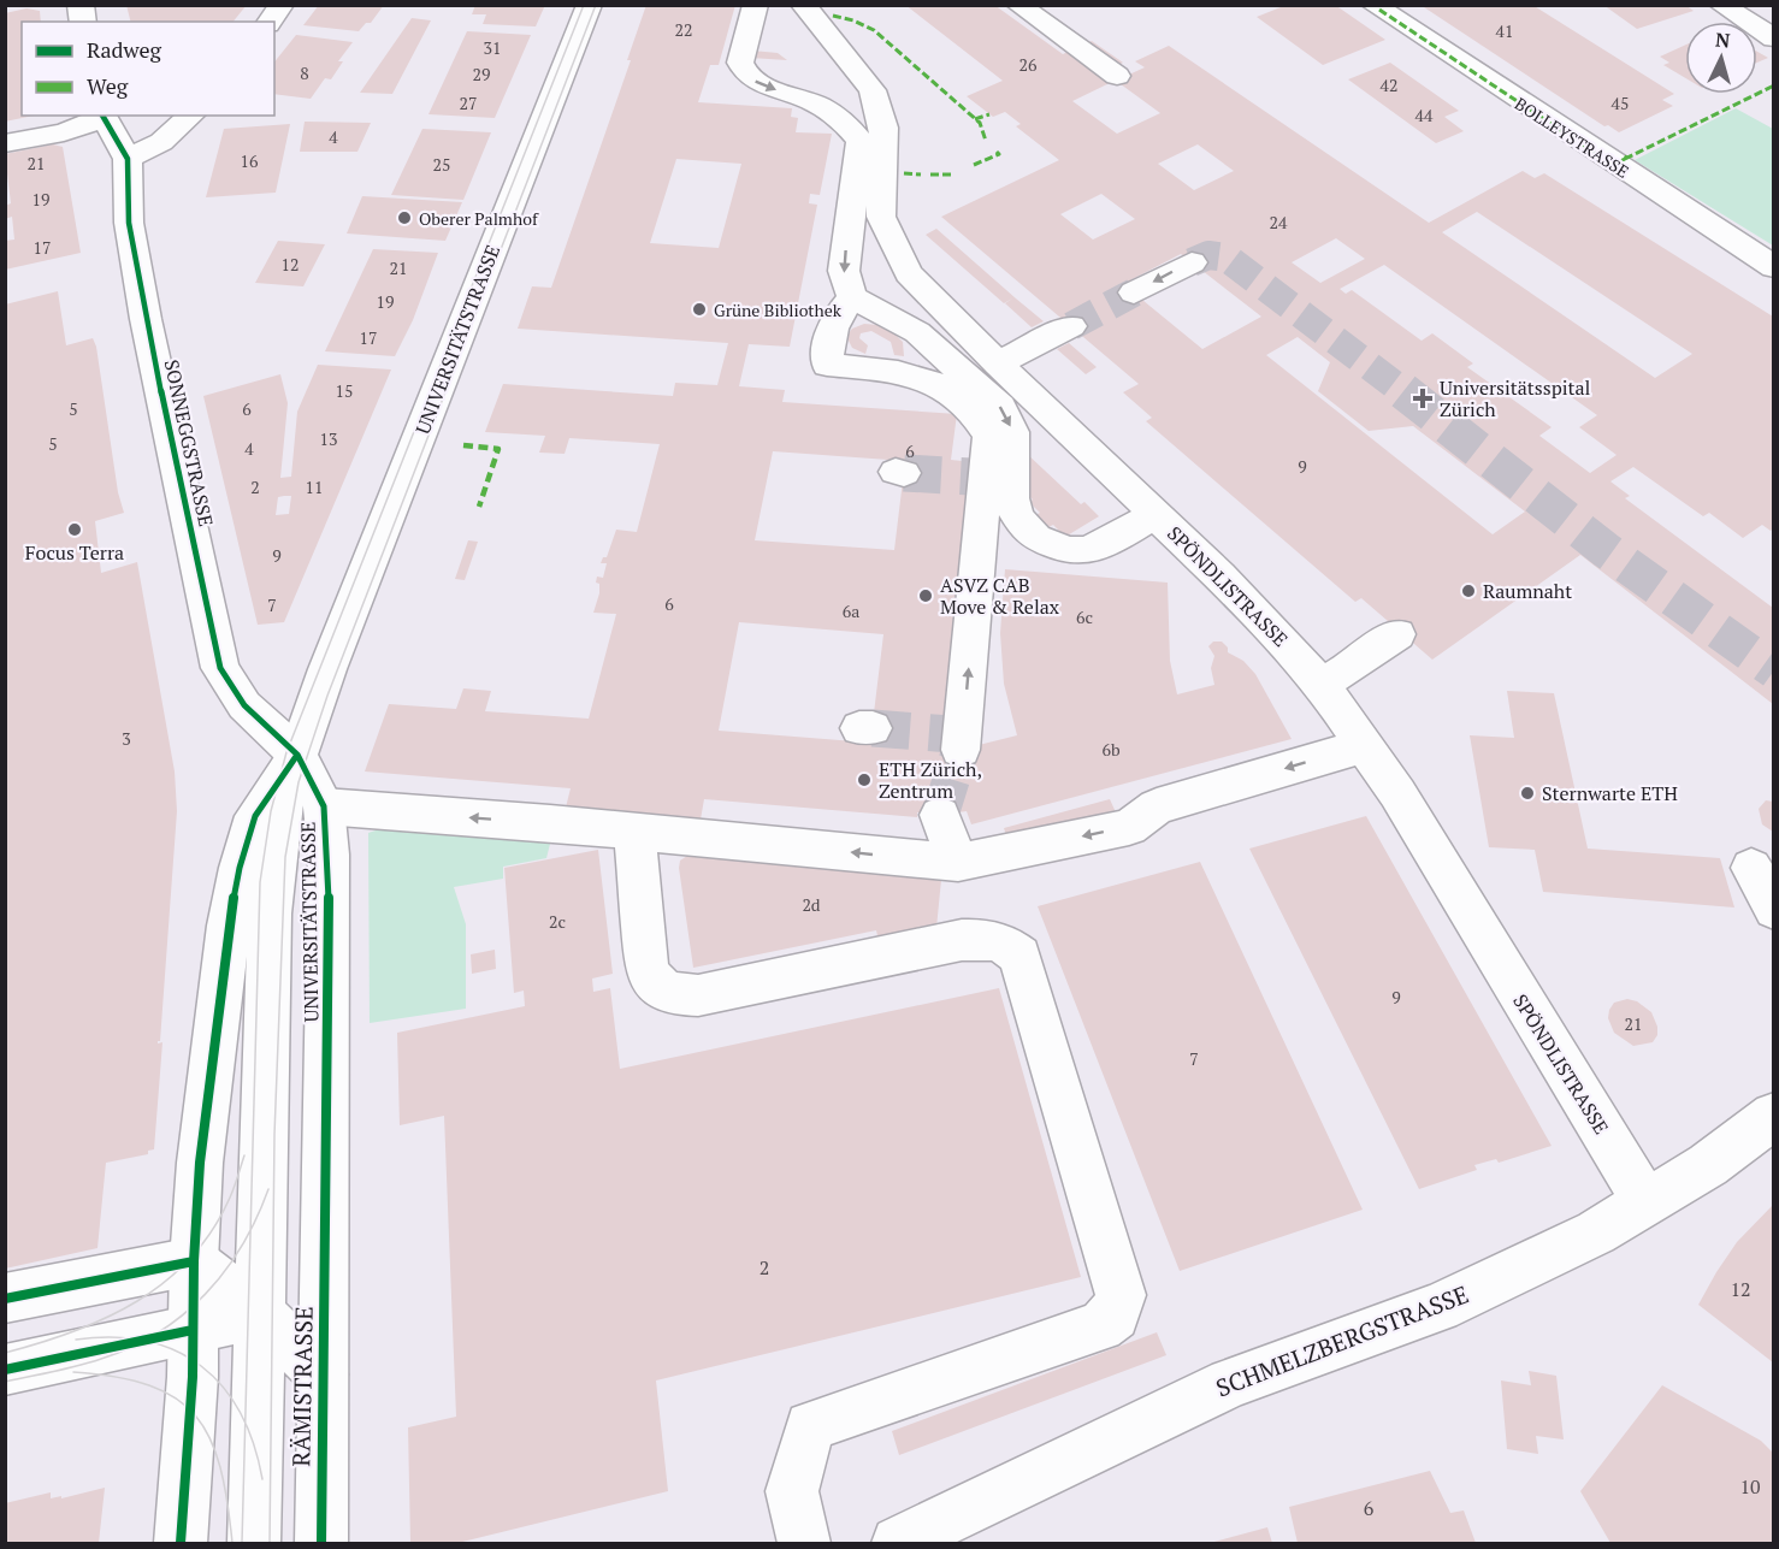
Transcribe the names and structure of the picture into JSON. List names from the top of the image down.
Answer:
{
  "streets": {
    "street": [
      "BOLLEYSTRASSE",
      "UNIVERSITÄTSTRASSE",
      "SONNEGGSTRASSE",
      "SPÖNDLISTRASSE",
      "SCHMELZBERGSTRASSE",
      "RÄMISTRASSE"
    ]
  },
  "crossings": [
    ["UNIVERSITÄTSTRASSE", "SONNEGGSTRASSE"],
    ["UNIVERSITÄTSTRASSE", "RÄMISTRASSE"],
    ["SPÖNDLISTRASSE", "SCHMELZBERGSTRASSE"]
  ],
  "places": {
    "other": [
      "Oberer Palmhof",
      "Grüne Bibliothek",
      "Focus Terra",
      "Raumnaht",
      "ASVZ CAB Move & Relax",
      "ETH Zürich, Zentrum",
      "Sternwarte ETH"
    ],
    "health": ["Universitätsspital Zürich"]
  },
  "house_numbers": [
    "22",
    "41",
    "31",
    "26",
    "8",
    "29",
    "42",
    "27",
    "45",
    "44",
    "4",
    "16",
    "21",
    "25",
    "19",
    "24",
    "17",
    "12",
    "21",
    "19",
    "17",
    "15",
    "5",
    "6",
    "13",
    "5",
    "4",
    "6",
    "9",
    "2",
    "11",
    "9",
    "6",
    "7",
    "6a",
    "6c",
    "3",
    "6b",
    "2d",
    "2c",
    "9",
    "21",
    "7",
    "2",
    "12",
    "10",
    "6"
  ],
  "legend": ["Radweg", "Weg"],
  "north": "top"
}
